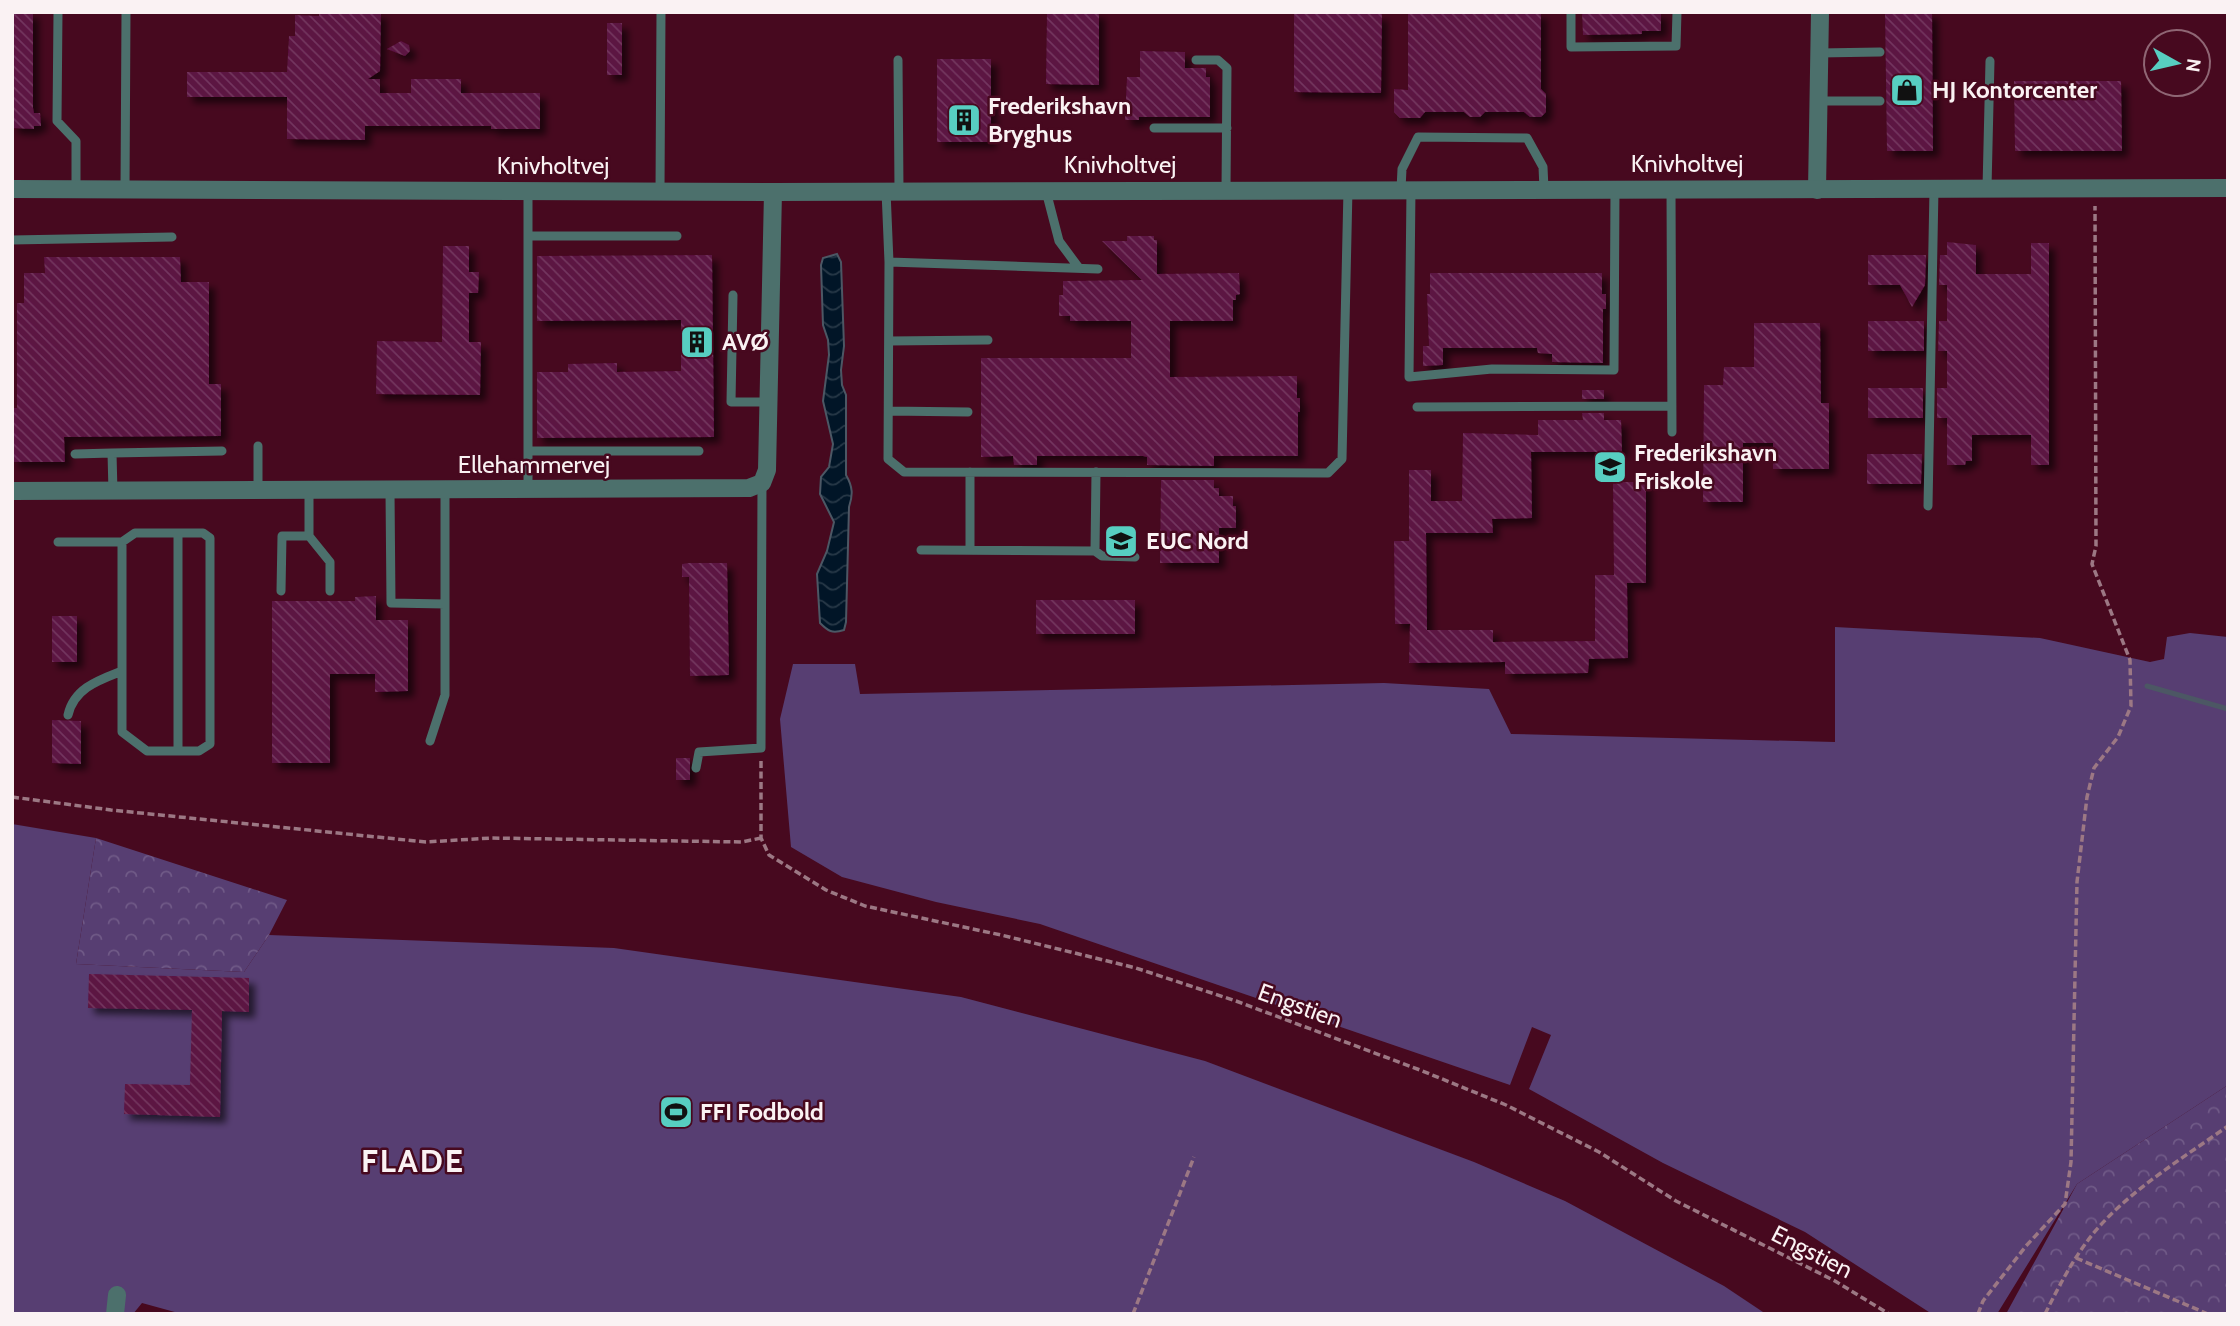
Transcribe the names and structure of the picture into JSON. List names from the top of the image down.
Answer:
{
  "streets": {
    "street": ["Knivholtvej", "Ellehammervej"],
    "path": ["Engstien"]
  },
  "districts": ["FLADE"],
  "places": {
    "shop": ["HJ Kontorcenter"],
    "building": ["Frederikshavn Bryghus", "AVØ"],
    "school or university": ["Frederikshavn Friskole", "EUC Nord"],
    "sports": ["FFI Fodbold"]
  },
  "north": "right"
}
